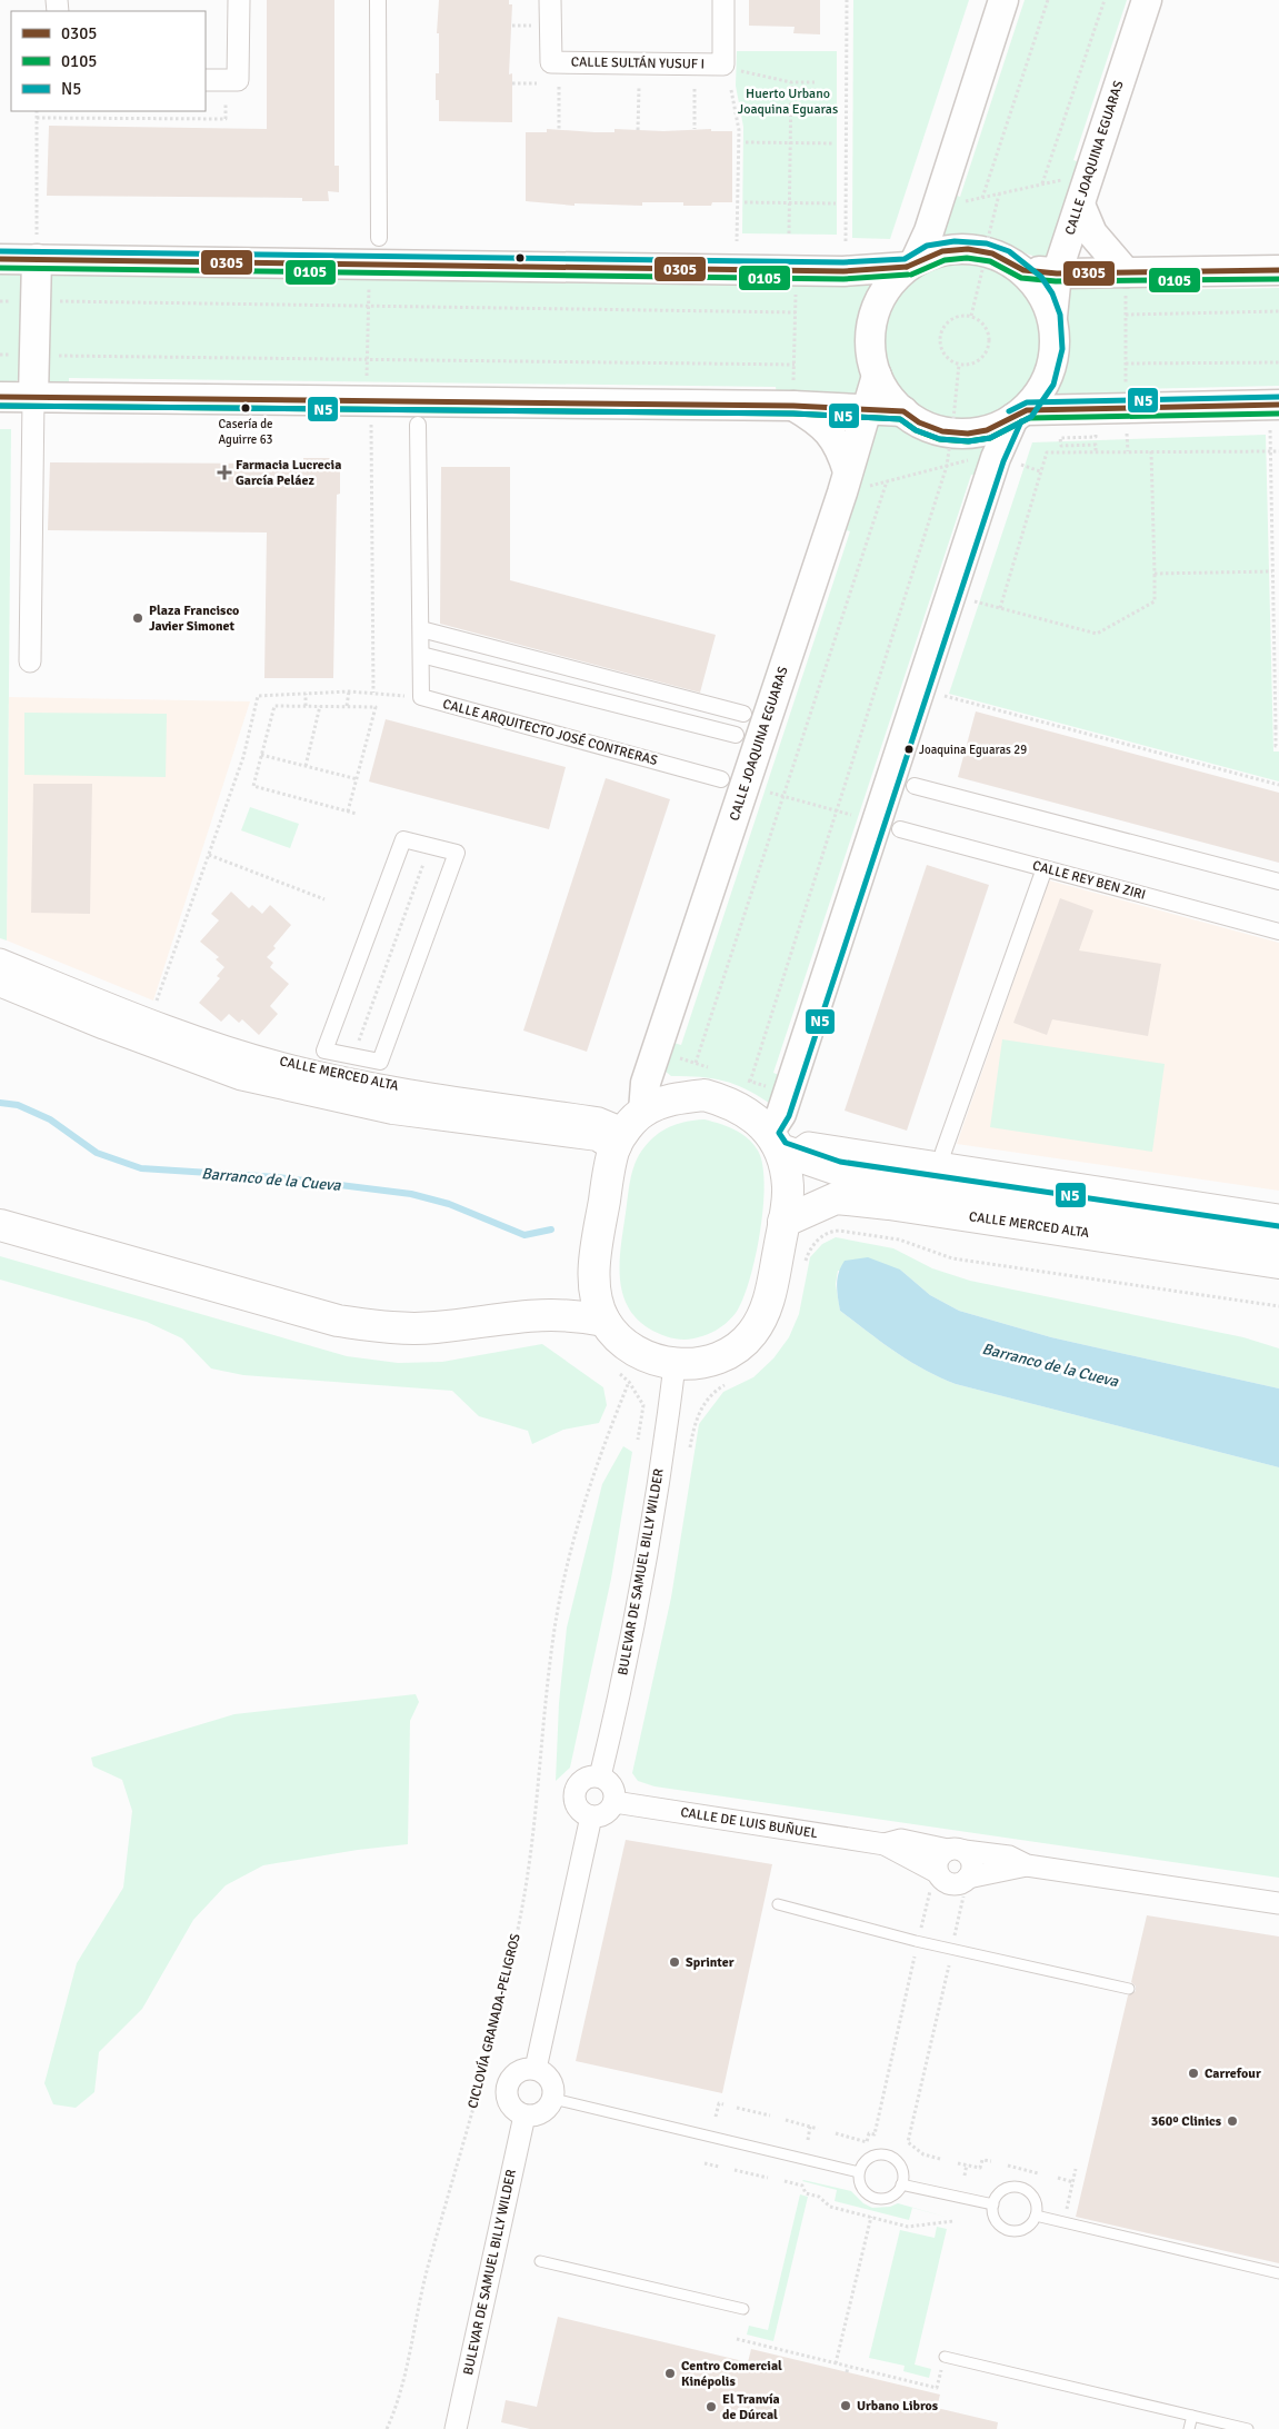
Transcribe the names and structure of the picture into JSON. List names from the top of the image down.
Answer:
{
  "streets": {
    "main road": ["CALLE JOAQUINA EGUARAS", "CALLE MERCED ALTA"],
    "street": [
      "CALLE SULTÁN YUSUF I",
      "CALLE ARQUITECTO JOSÉ CONTRERAS",
      "CALLE REY BEN ZIRI",
      "BULEVAR DE SAMUEL BILLY WILDER",
      "CALLE DE LUIS BUÑUEL"
    ],
    "path": ["CICLOVÍA GRANADA-PELIGROS"]
  },
  "crossings": [
    ["CALLE JOAQUINA EGUARAS", "CALLE MERCED ALTA"],
    ["BULEVAR DE SAMUEL BILLY WILDER", "CALLE DE LUIS BUÑUEL"]
  ],
  "water": ["Barranco de la Cueva"],
  "parks": ["Huerto Urbano Joaquina Eguaras"],
  "places": {
    "other": [
      "Casería de Aguirre 63",
      "Plaza Francisco Javier Simonet",
      "Joaquina Eguaras 29",
      "Sprinter",
      "Carrefour",
      "360º Clinics",
      "Centro Comercial Kinépolis",
      "Urbano Libros",
      "El Tranvía de Dúrcal"
    ],
    "health": ["Farmacia Lucrecia García Peláez"]
  },
  "lines": ["transit line N5", "transit line 0305", "transit line 0105"],
  "legend": ["0305", "0105", "N5"]
}
